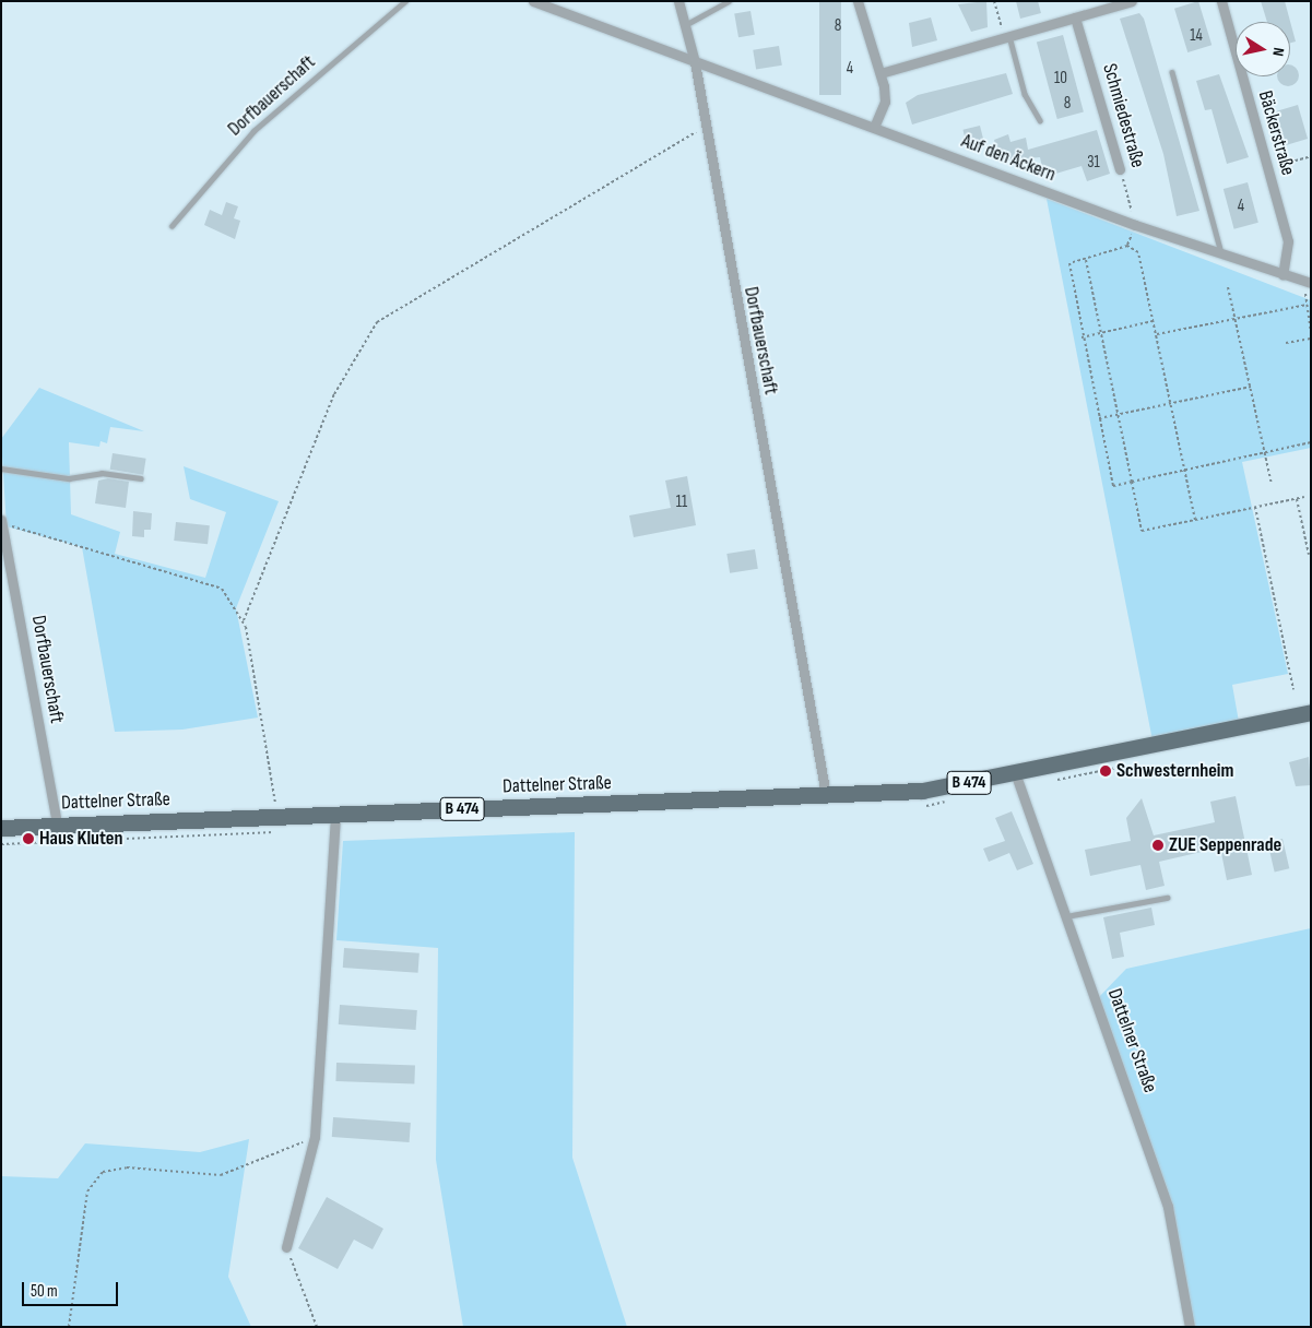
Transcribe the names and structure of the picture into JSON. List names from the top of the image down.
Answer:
{
  "streets": {
    "main road": ["B 474", "Dattelner Straße"],
    "street": [
      "Dorfbauerschaft",
      "Schmiedestraße",
      "Bäckerstraße",
      "Auf den Äckern"
    ]
  },
  "crossings": [
    ["Dorfbauerschaft", "Auf den Äckern"],
    ["Dorfbauerschaft", "Dattelner Straße"],
    ["Schmiedestraße", "Auf den Äckern"],
    ["Bäckerstraße", "Auf den Äckern"]
  ],
  "places": ["Schwesternheim", "Haus Kluten", "ZUE Seppenrade"],
  "house_numbers": [
    "8",
    "14",
    "4",
    "10",
    "8",
    "31",
    "4",
    "11"
  ],
  "scale_bar": "50 m",
  "north": "right"
}
